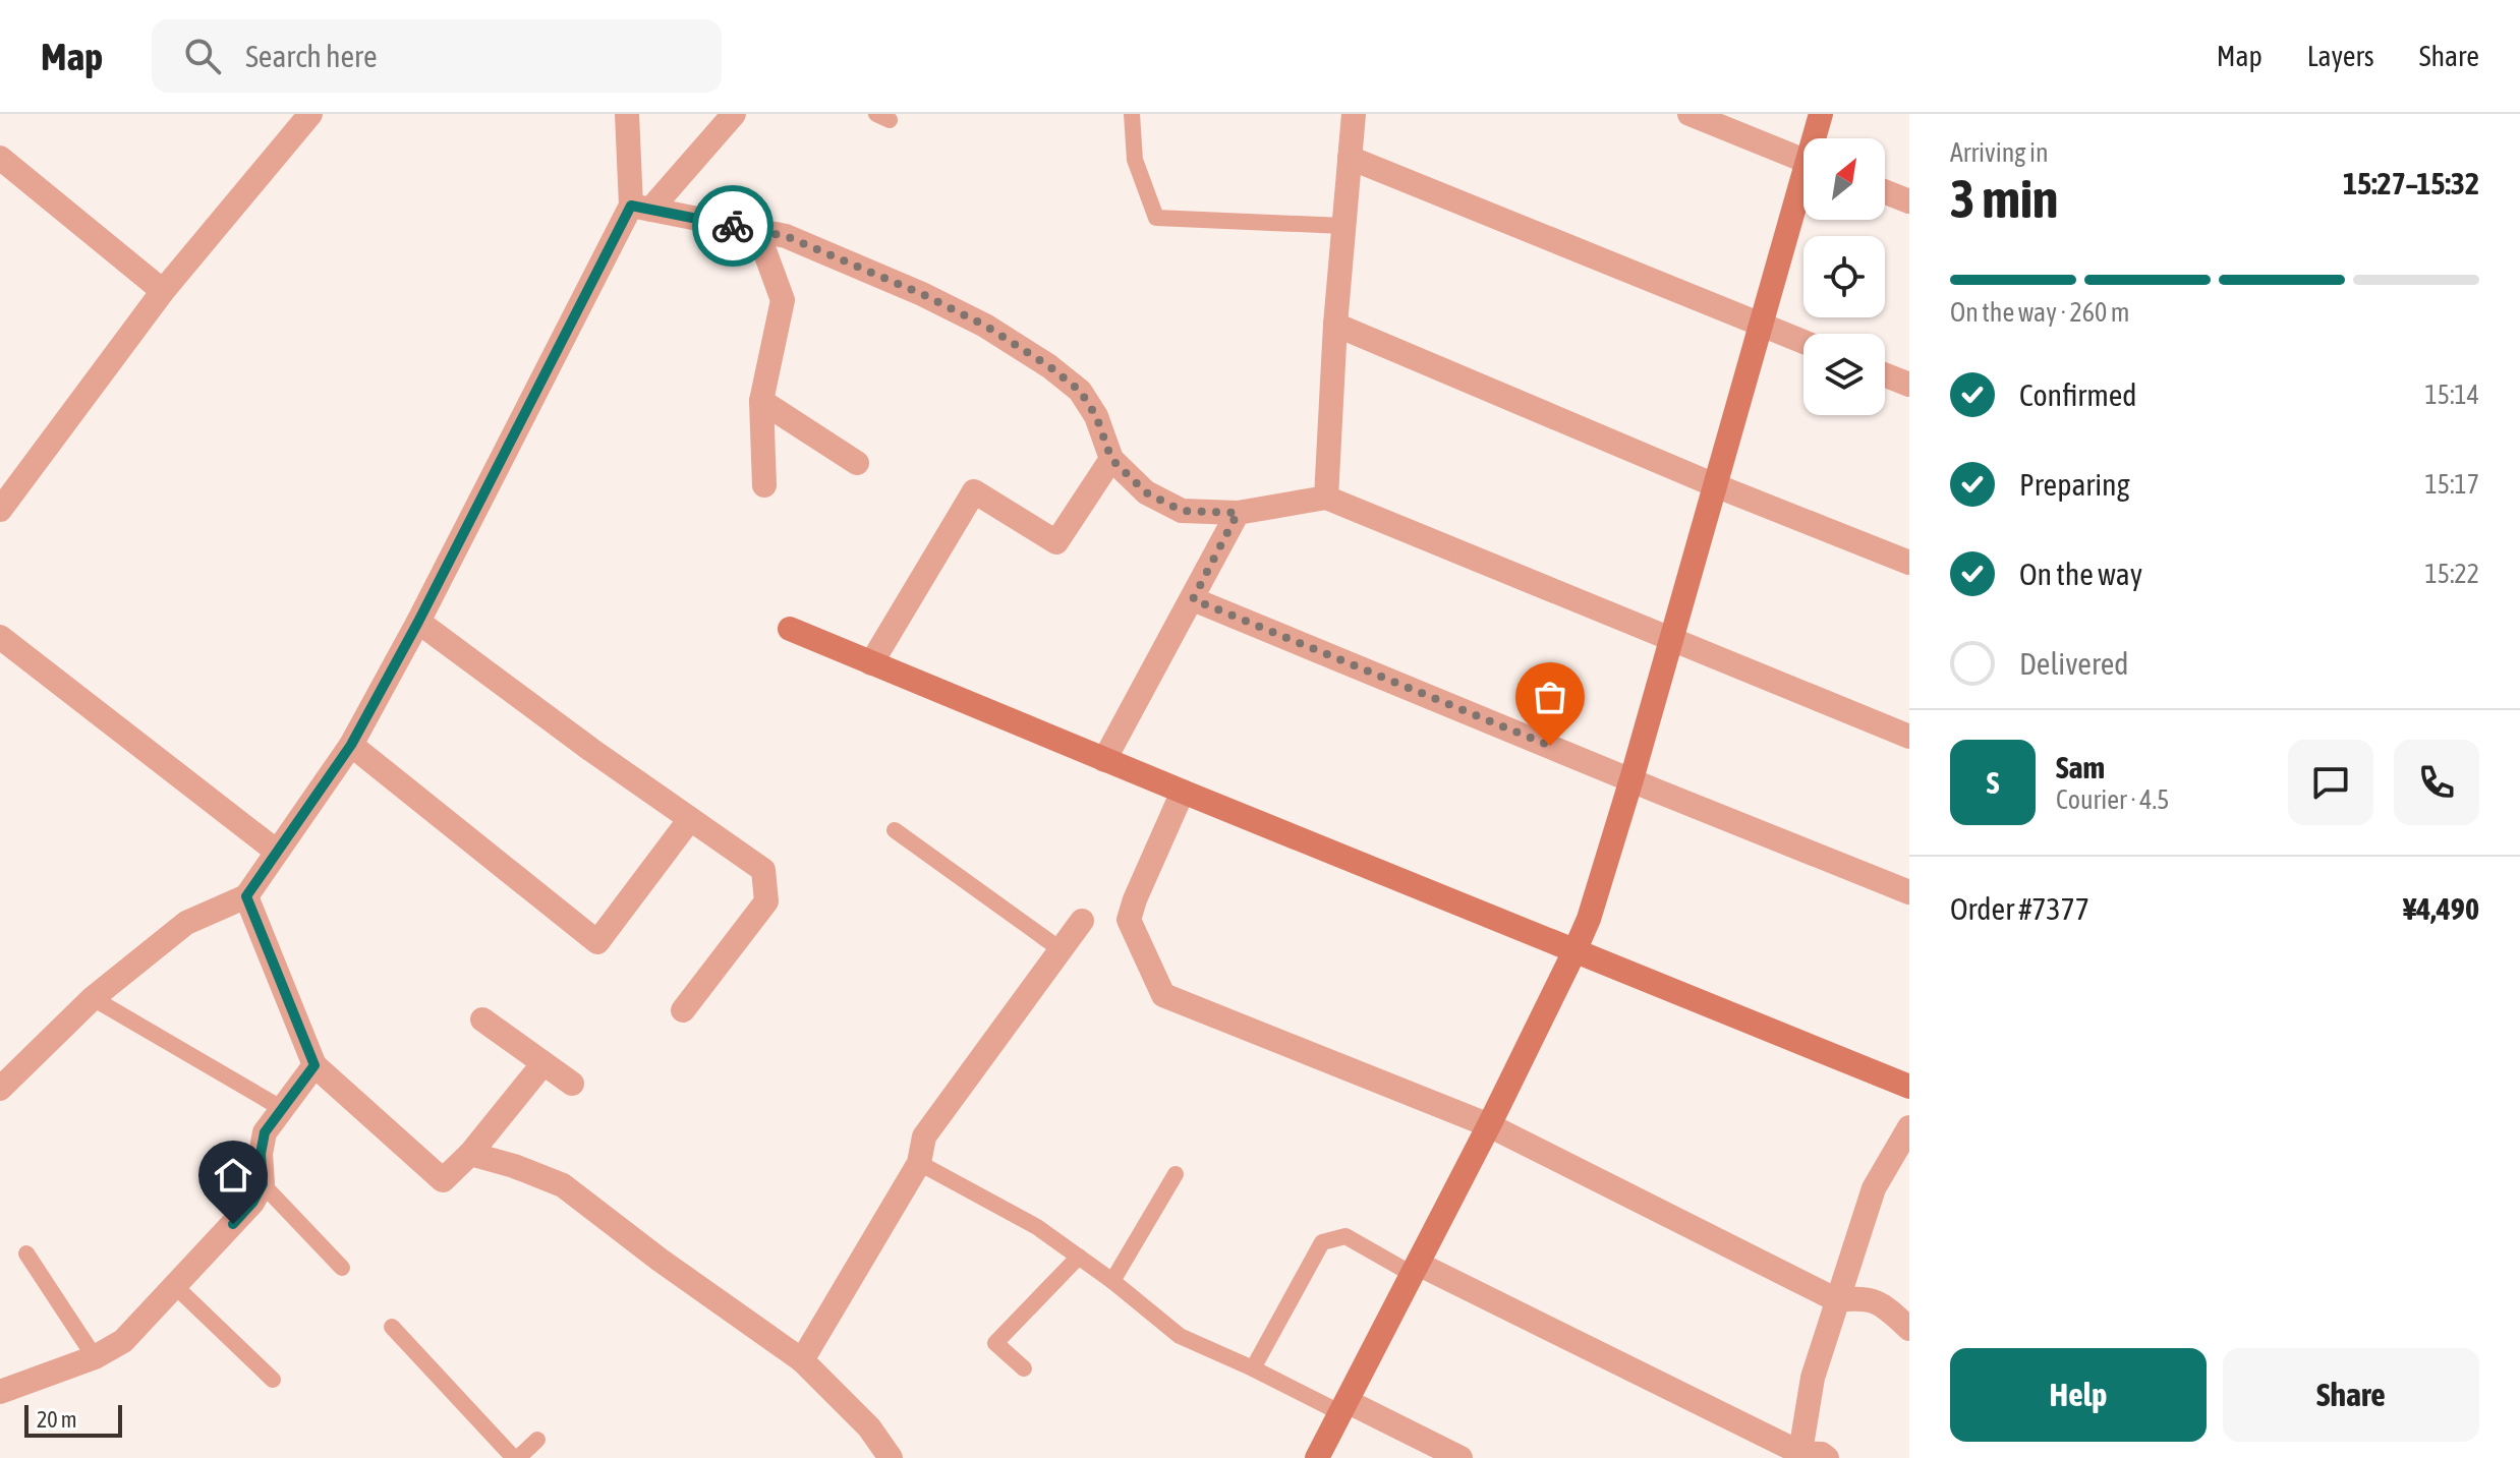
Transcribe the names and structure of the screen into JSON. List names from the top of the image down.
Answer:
{
  "scale_bar": "20 m",
  "north": "top right",
  "page": {
    "header": "Map",
    "search": "Search here",
    "nav": ["Map", "Layers", "Share"],
    "heading": ["3 min", "Arriving in", "15:27–15:32"],
    "panel": [
      "Sam",
      "Courier · 4.5",
      "Order #7377",
      "¥4,490"
    ],
    "bar": "On the way · 260 m",
    "list": [
      ["Confirmed", "15:14"],
      ["Preparing", "15:17"],
      ["On the way", "15:22"],
      "Delivered"
    ],
    "round": "S",
    "buttons": ["Help", "Share"],
    "scale": "20 m"
  }
}
